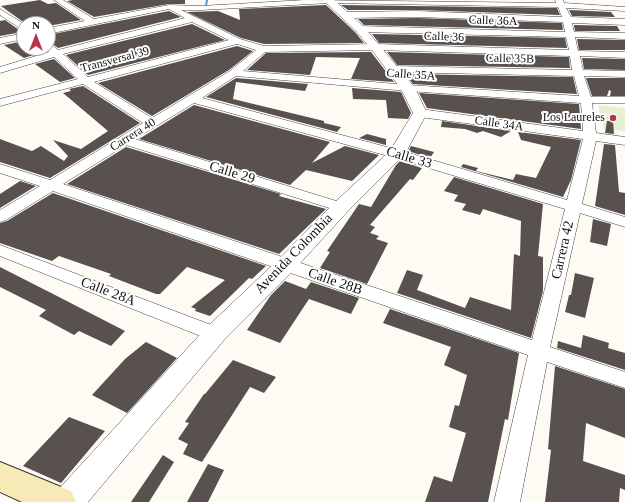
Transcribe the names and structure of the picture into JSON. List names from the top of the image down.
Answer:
{
  "streets": {
    "street": [
      "Calle 36A",
      "Calle 36",
      "Calle 35B",
      "Transversal 39",
      "Calle 35A",
      "Calle 34A",
      "Carrera 40",
      "Calle 33",
      "Calle 29",
      "Carrera 42",
      "Avenida Colombia",
      "Calle 28B",
      "Calle 28A"
    ]
  },
  "crossings": [
    ["Calle 36A", "Carrera 42"],
    ["Calle 36", "Transversal 39"],
    ["Calle 36", "Carrera 40"],
    ["Calle 36", "Carrera 42"],
    ["Calle 35B", "Carrera 42"],
    ["Calle 35A", "Carrera 40"],
    ["Calle 35A", "Carrera 42"],
    ["Calle 34A", "Carrera 42"],
    ["Calle 34A", "Avenida Colombia"],
    ["Carrera 40", "Calle 33"],
    ["Carrera 40", "Calle 29"],
    ["Carrera 40", "Calle 28B"],
    ["Calle 33", "Carrera 42"],
    ["Calle 33", "Avenida Colombia"],
    ["Calle 29", "Avenida Colombia"],
    ["Carrera 42", "Calle 28B"],
    ["Avenida Colombia", "Calle 28B"],
    ["Avenida Colombia", "Calle 28A"]
  ],
  "places": ["Los Laureles"],
  "north": "top"
}
